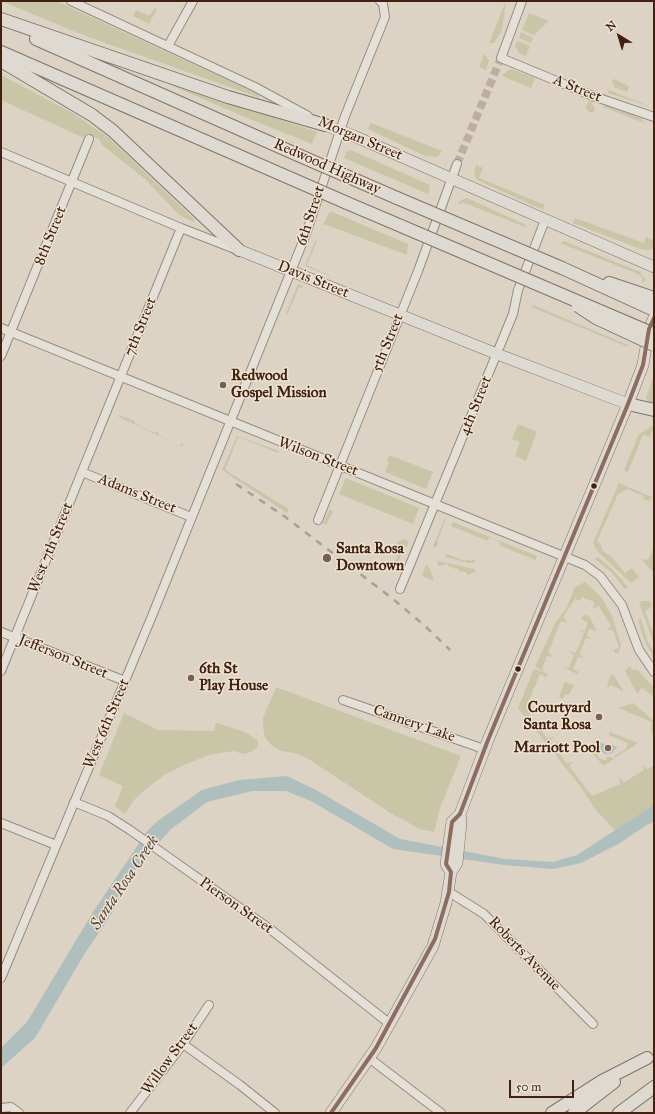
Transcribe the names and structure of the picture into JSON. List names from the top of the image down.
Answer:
{
  "streets": {
    "highway": ["Redwood Highway"],
    "main road": ["Morgan Street", "Davis Street"],
    "street": [
      "A Street",
      "6th Street",
      "8th Street",
      "7th Street",
      "5th Street",
      "4th Street",
      "Wilson Street",
      "Adams Street",
      "West 7th Street",
      "Jefferson Street",
      "West 6th Street",
      "Cannery Lake",
      "Pierson Street",
      "Roberts Avenue",
      "Willow Street"
    ]
  },
  "crossings": [
    ["Morgan Street", "6th Street"],
    ["Morgan Street", "5th Street"],
    ["Morgan Street", "4th Street"],
    ["6th Street", "Davis Street"],
    ["6th Street", "Wilson Street"],
    ["6th Street", "West 6th Street"],
    ["8th Street", "Davis Street"],
    ["8th Street", "Wilson Street"],
    ["Davis Street", "7th Street"],
    ["Davis Street", "5th Street"],
    ["Davis Street", "4th Street"],
    ["7th Street", "Wilson Street"],
    ["7th Street", "West 7th Street"],
    ["5th Street", "Wilson Street"],
    ["4th Street", "Wilson Street"],
    ["Adams Street", "West 7th Street"],
    ["Adams Street", "West 6th Street"],
    ["West 7th Street", "Jefferson Street"],
    ["Jefferson Street", "West 6th Street"],
    ["West 6th Street", "Pierson Street"]
  ],
  "water": ["Santa Rosa Creek"],
  "places": [
    "Redwood Gospel Mission",
    "Santa Rosa Downtown",
    "6th St Play House",
    "Courtyard Santa Rosa",
    "Marriott Pool"
  ],
  "scale_bar": "50 m",
  "north": "top left"
}
